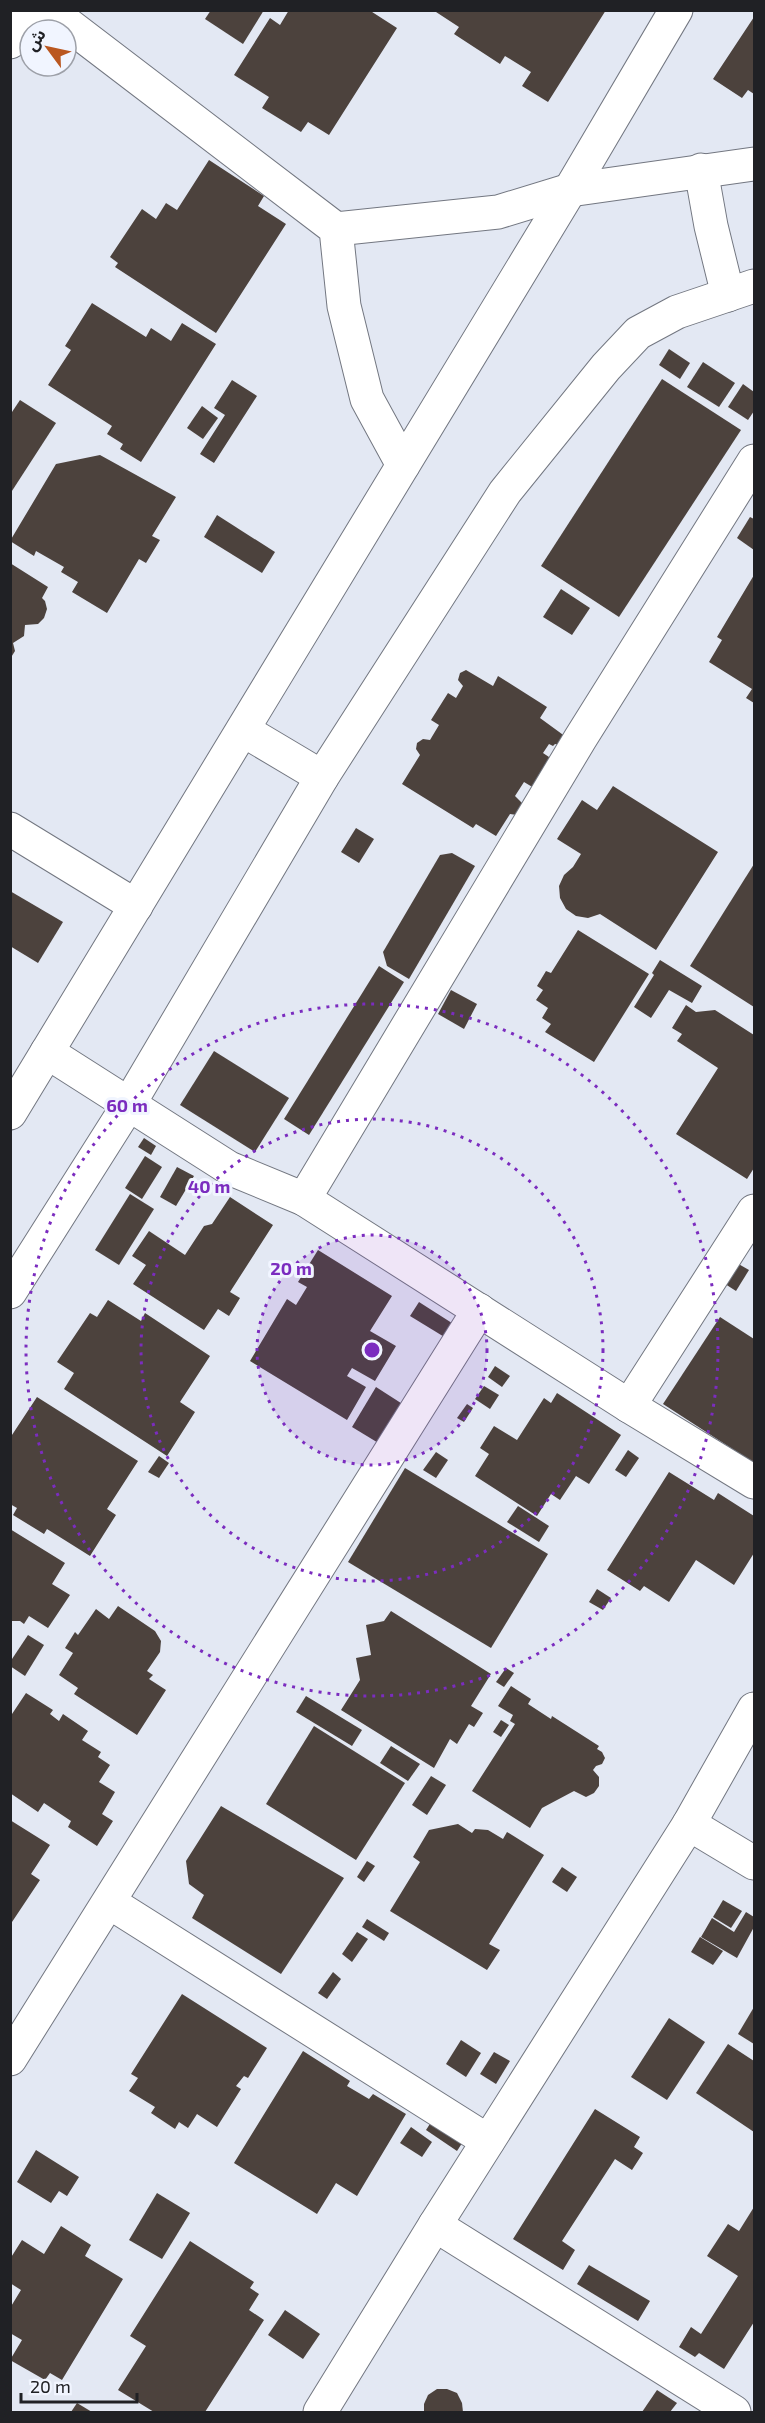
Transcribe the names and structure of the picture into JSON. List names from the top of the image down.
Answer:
{
  "scale_bar": "20 m",
  "north": "top left",
  "rings": ["60 m", "40 m", "20 m"]
}
